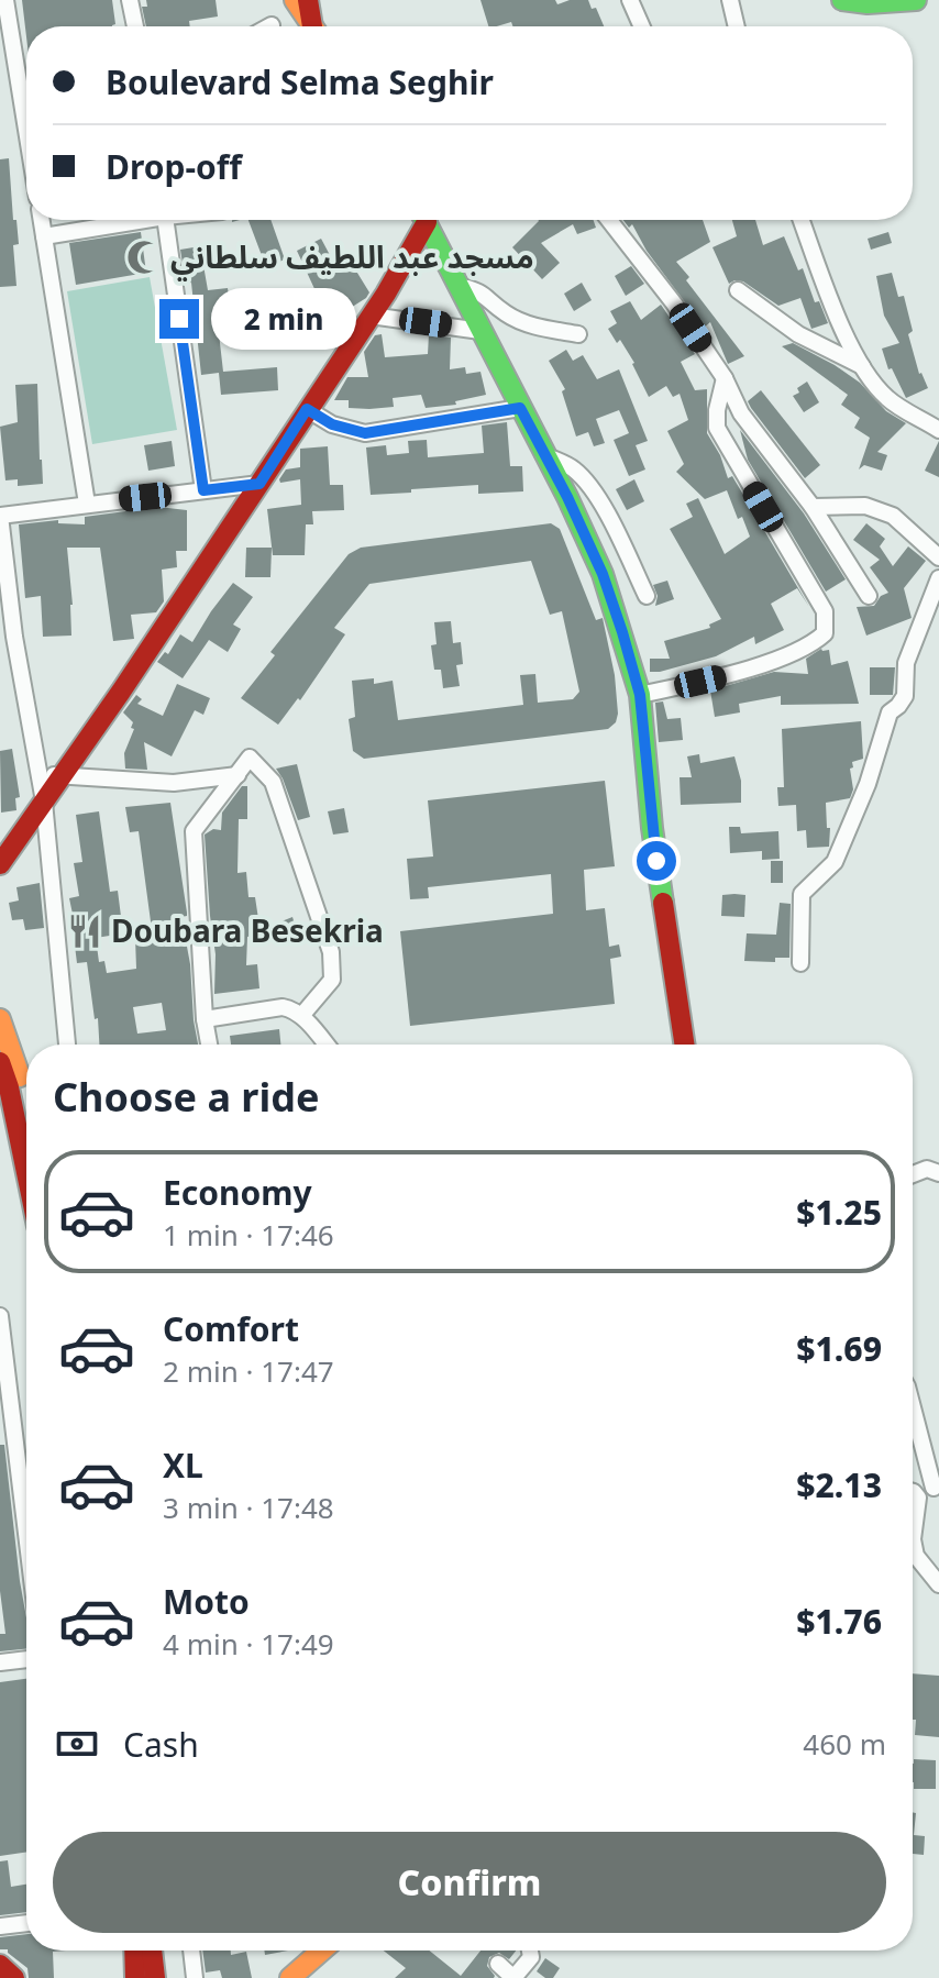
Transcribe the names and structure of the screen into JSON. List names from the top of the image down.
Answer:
{
  "places": {
    "mosque": ["مسجد عبد اللطيف سلطاني"],
    "restaurant": ["Doubara Besekria"]
  },
  "page": {
    "banner": ["Boulevard Selma Seghir", "Drop-off"],
    "bubble": "2 min",
    "heading": "Choose a ride",
    "list": [
      {
        "name": "Economy",
        "note": "1 min · 17:46",
        "value": "$1.25"
      },
      {
        "name": "Comfort",
        "note": "2 min · 17:47",
        "value": "$1.69"
      },
      {
        "name": "XL",
        "note": "3 min · 17:48",
        "value": "$2.13"
      },
      {
        "name": "Moto",
        "note": "4 min · 17:49",
        "value": "$1.76"
      }
    ],
    "pay": ["Cash", "460 m"],
    "buttons": "Confirm"
  }
}
